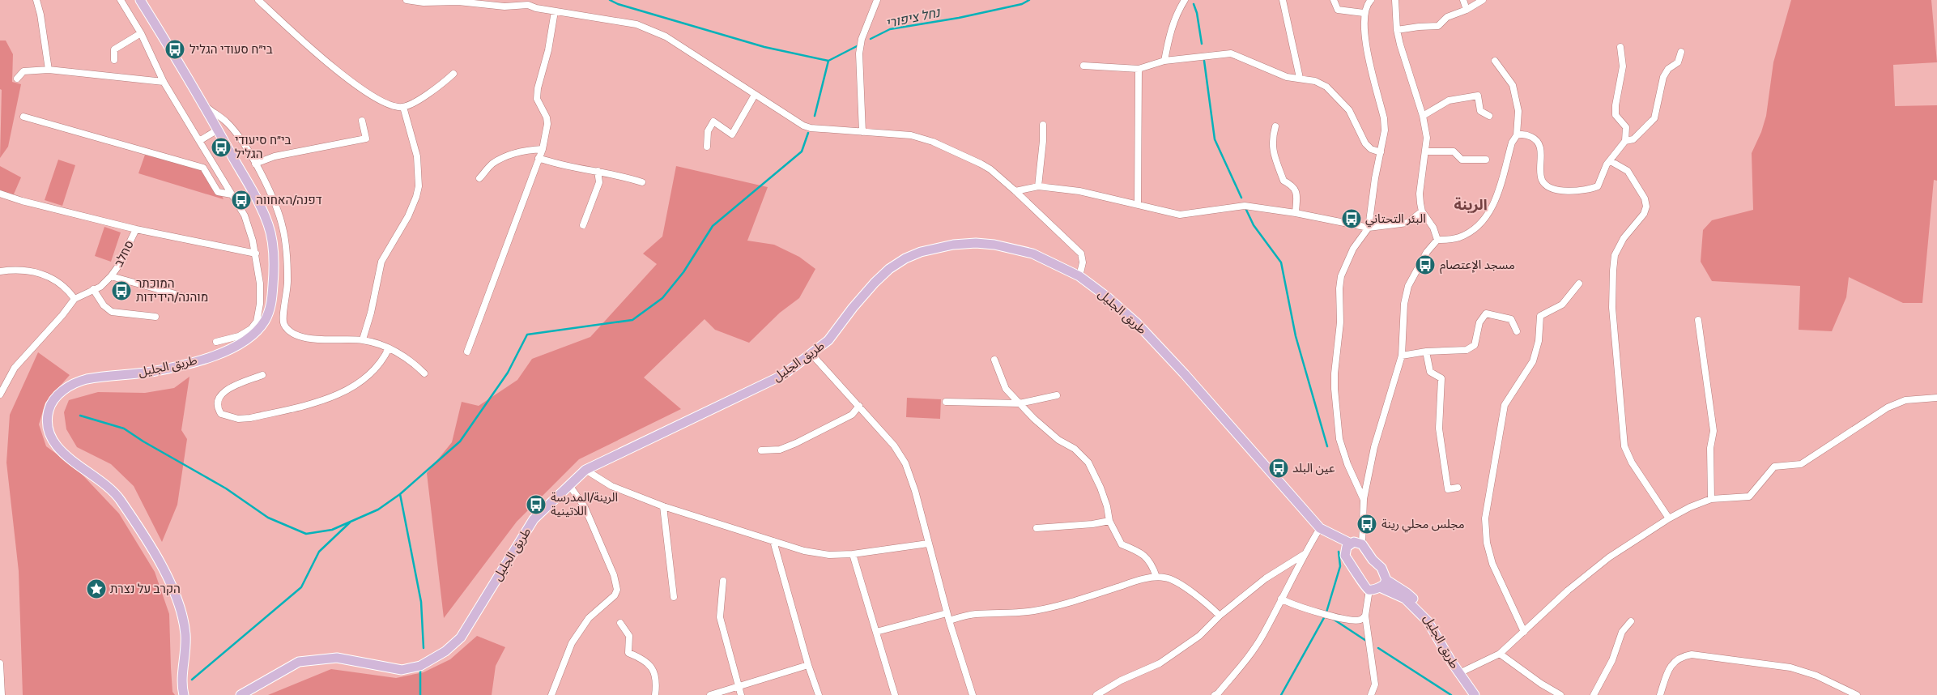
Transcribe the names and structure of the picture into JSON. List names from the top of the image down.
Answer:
{
  "streets": {
    "main road": ["طريق الجليل"],
    "street": ["סחלב"]
  },
  "districts": ["الرينة"],
  "water": ["נחל ציפורי"],
  "places": {
    "bus stop": [
      "בי״ח סעודי הגליל",
      "בי״ח סיעודי הגליל",
      "דפנה/האחווה",
      "البئر التحتاني",
      "مسجد الإعتصام",
      "המוכתר מוהנה/הידידות",
      "عين البلد",
      "الرينة/المدرسة اللاتينية",
      "مجلس محلي رينة"
    ],
    "place": ["הקרב על נצרת"]
  }
}
